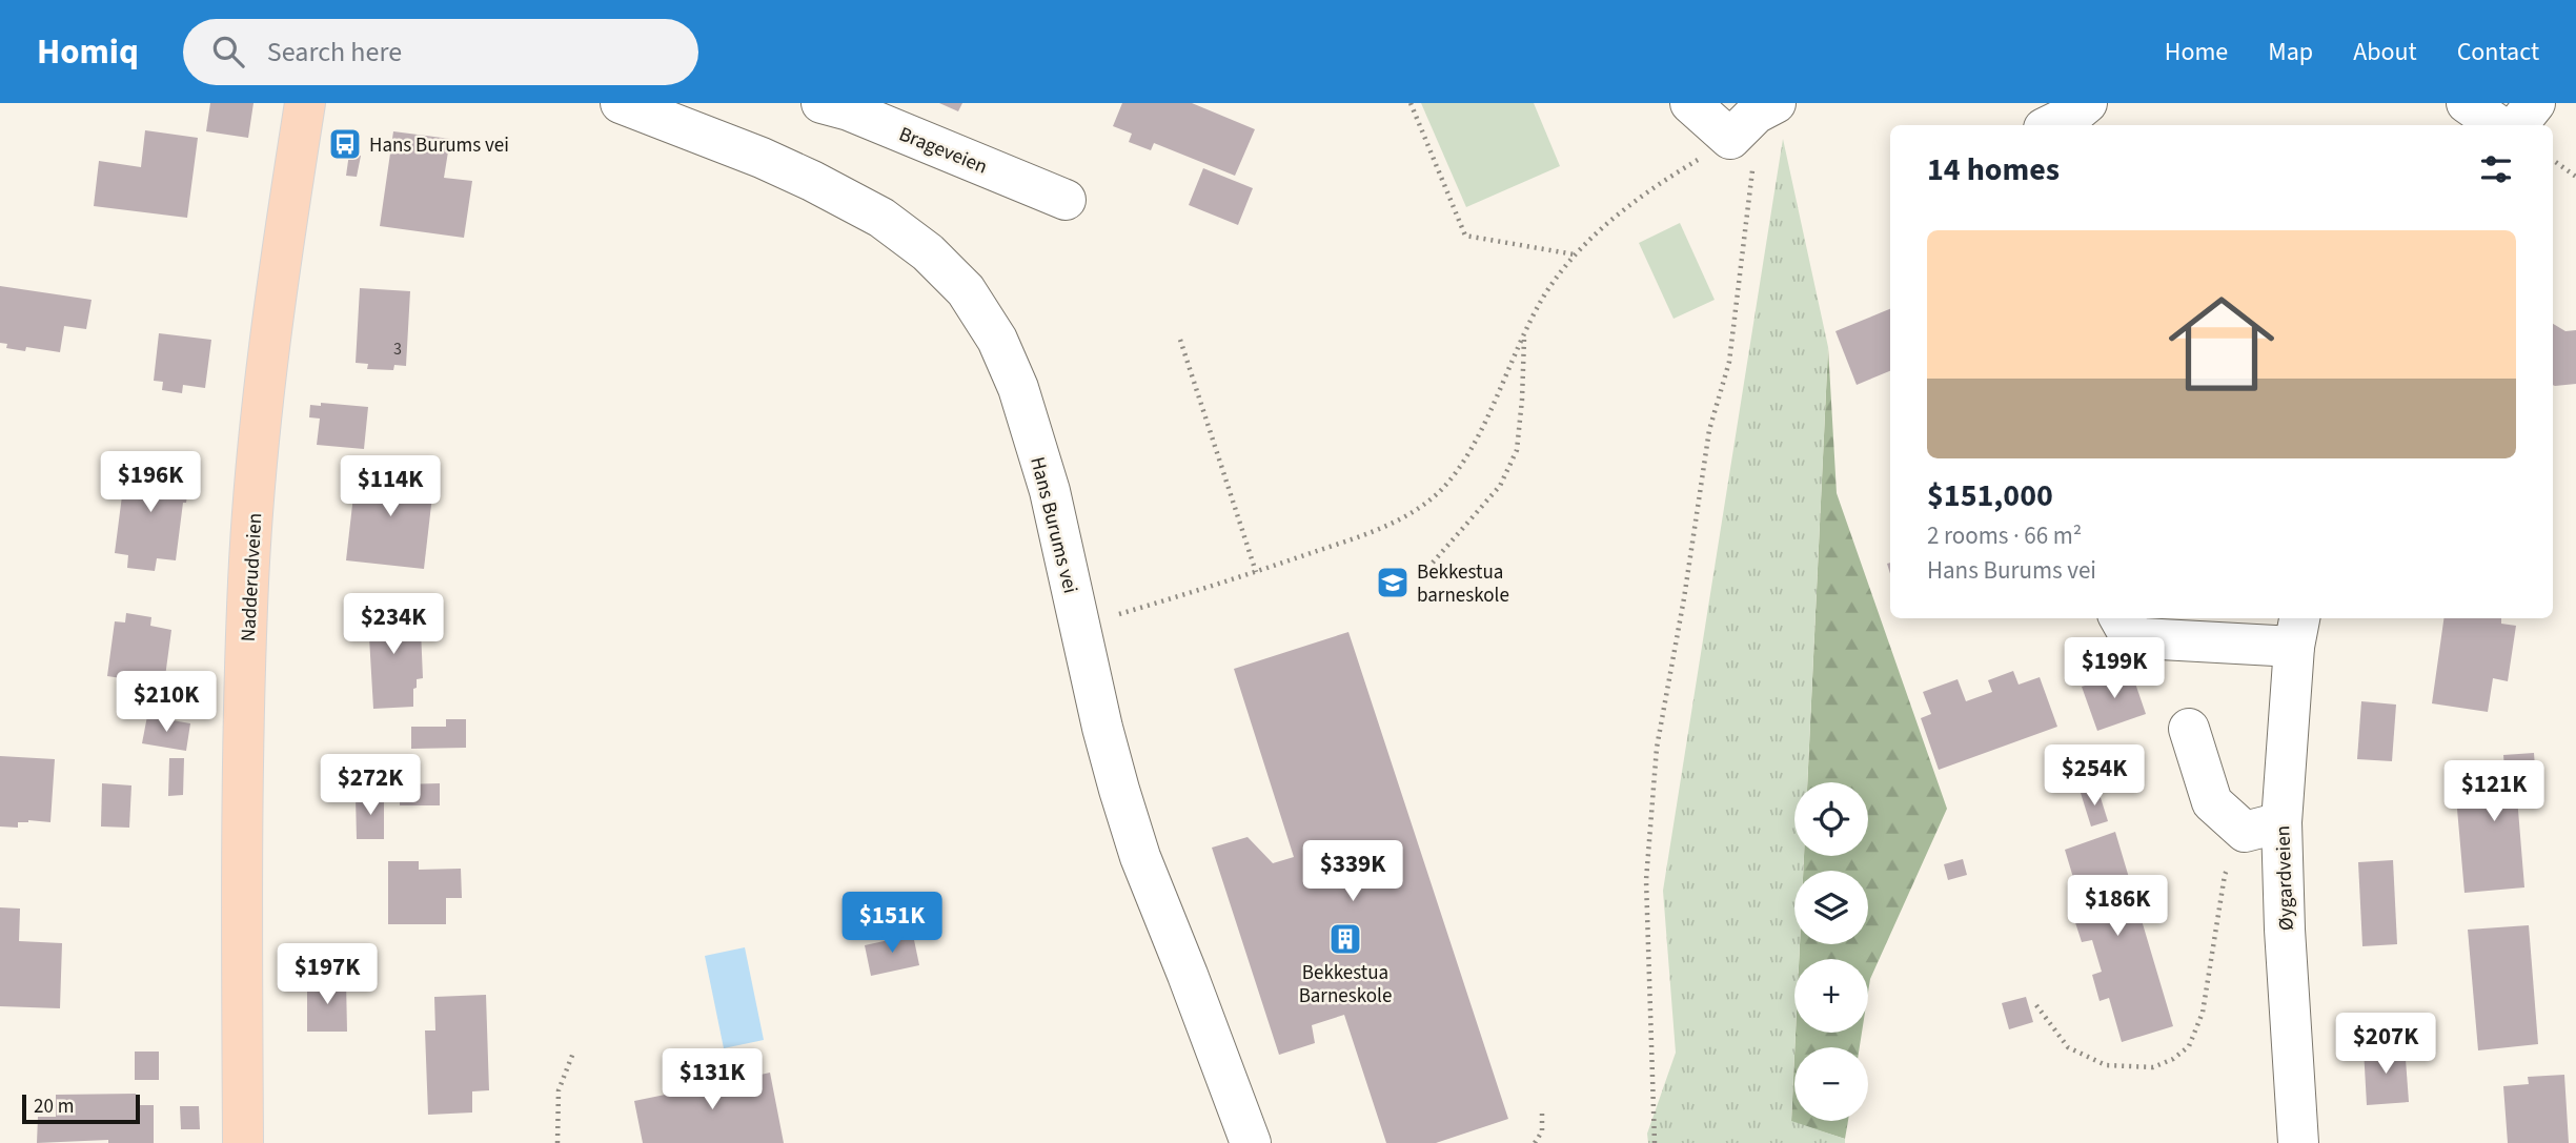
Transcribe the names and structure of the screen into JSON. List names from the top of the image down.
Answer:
{
  "streets": {
    "main road": ["Nadderudveien"],
    "street": ["Brageveien", "Hans Burums vei", "Øygardveien"]
  },
  "places": {
    "bus stop": ["Hans Burums vei"],
    "school or university": ["Bekkestua barneskole"],
    "building": ["Bekkestua Barneskole"]
  },
  "house_numbers": ["3"],
  "scale_bar": "20 m",
  "page": {
    "header": "Homiq",
    "search": "Search here",
    "nav": [
      "Home",
      "Map",
      "About",
      "Contact"
    ],
    "heading": "14 homes",
    "list": [
      {
        "name": "$151,000",
        "note": "2 rooms · 66 m² · Hans Burums vei"
      }
    ],
    "price": [
      "$196K",
      "$114K",
      "$234K",
      "$199K",
      "$210K",
      "$254K",
      "$272K",
      "$121K",
      "$339K",
      "$186K",
      "$151K",
      "$197K",
      "$207K",
      "$131K"
    ],
    "map_buttons": ["+", "−"],
    "scale": "20 m"
  }
}
